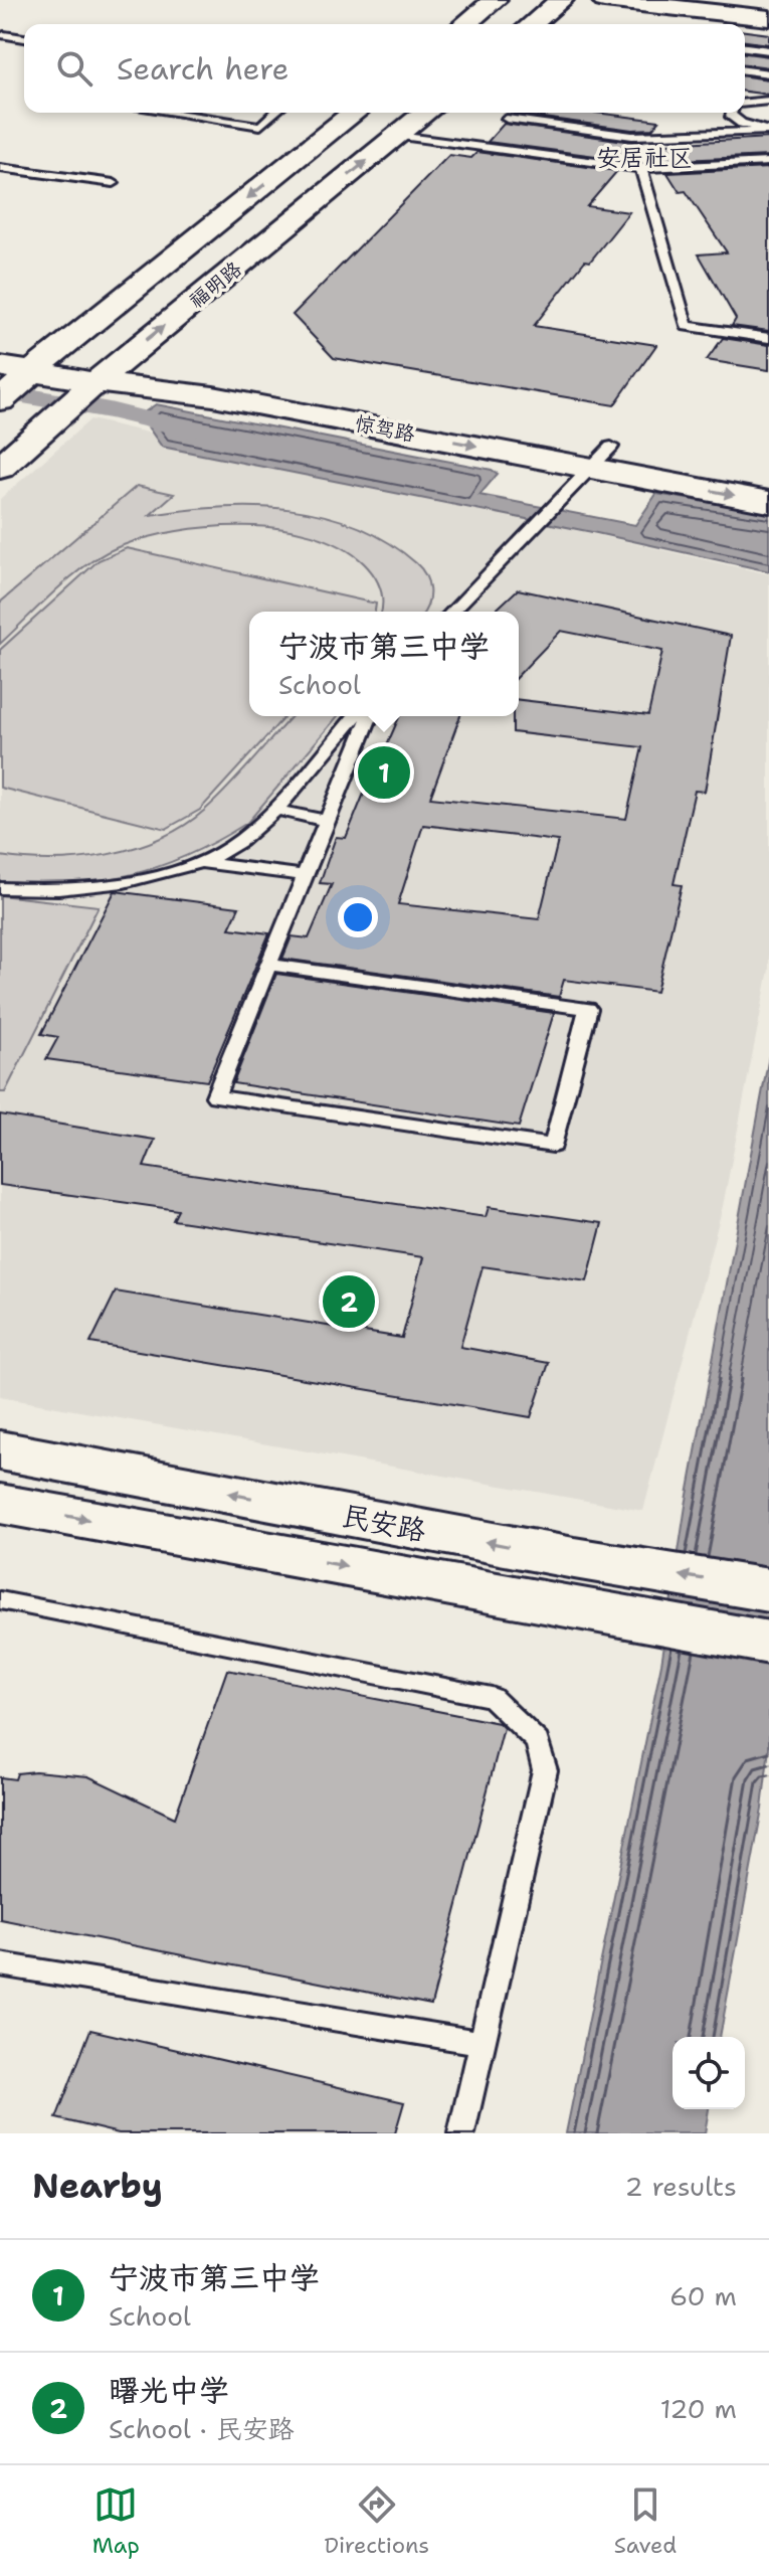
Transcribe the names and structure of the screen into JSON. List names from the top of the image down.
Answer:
{
  "streets": {
    "main road": ["福明路", "惊驾路", "民安路"]
  },
  "crossings": [
    ["福明路", "惊驾路"]
  ],
  "districts": ["安居社区"],
  "page": {
    "search": "Search here",
    "popup": ["宁波市第三中学", "School"],
    "pins": ["1", "2"],
    "heading": ["Nearby", "2 results"],
    "list": [
      {
        "mark": "1",
        "name": "宁波市第三中学",
        "note": "School",
        "value": "60 m"
      },
      {
        "mark": "2",
        "name": "曙光中学",
        "note": "School · 民安路",
        "value": "120 m"
      }
    ],
    "nav": ["Map", "Directions", "Saved"]
  }
}
